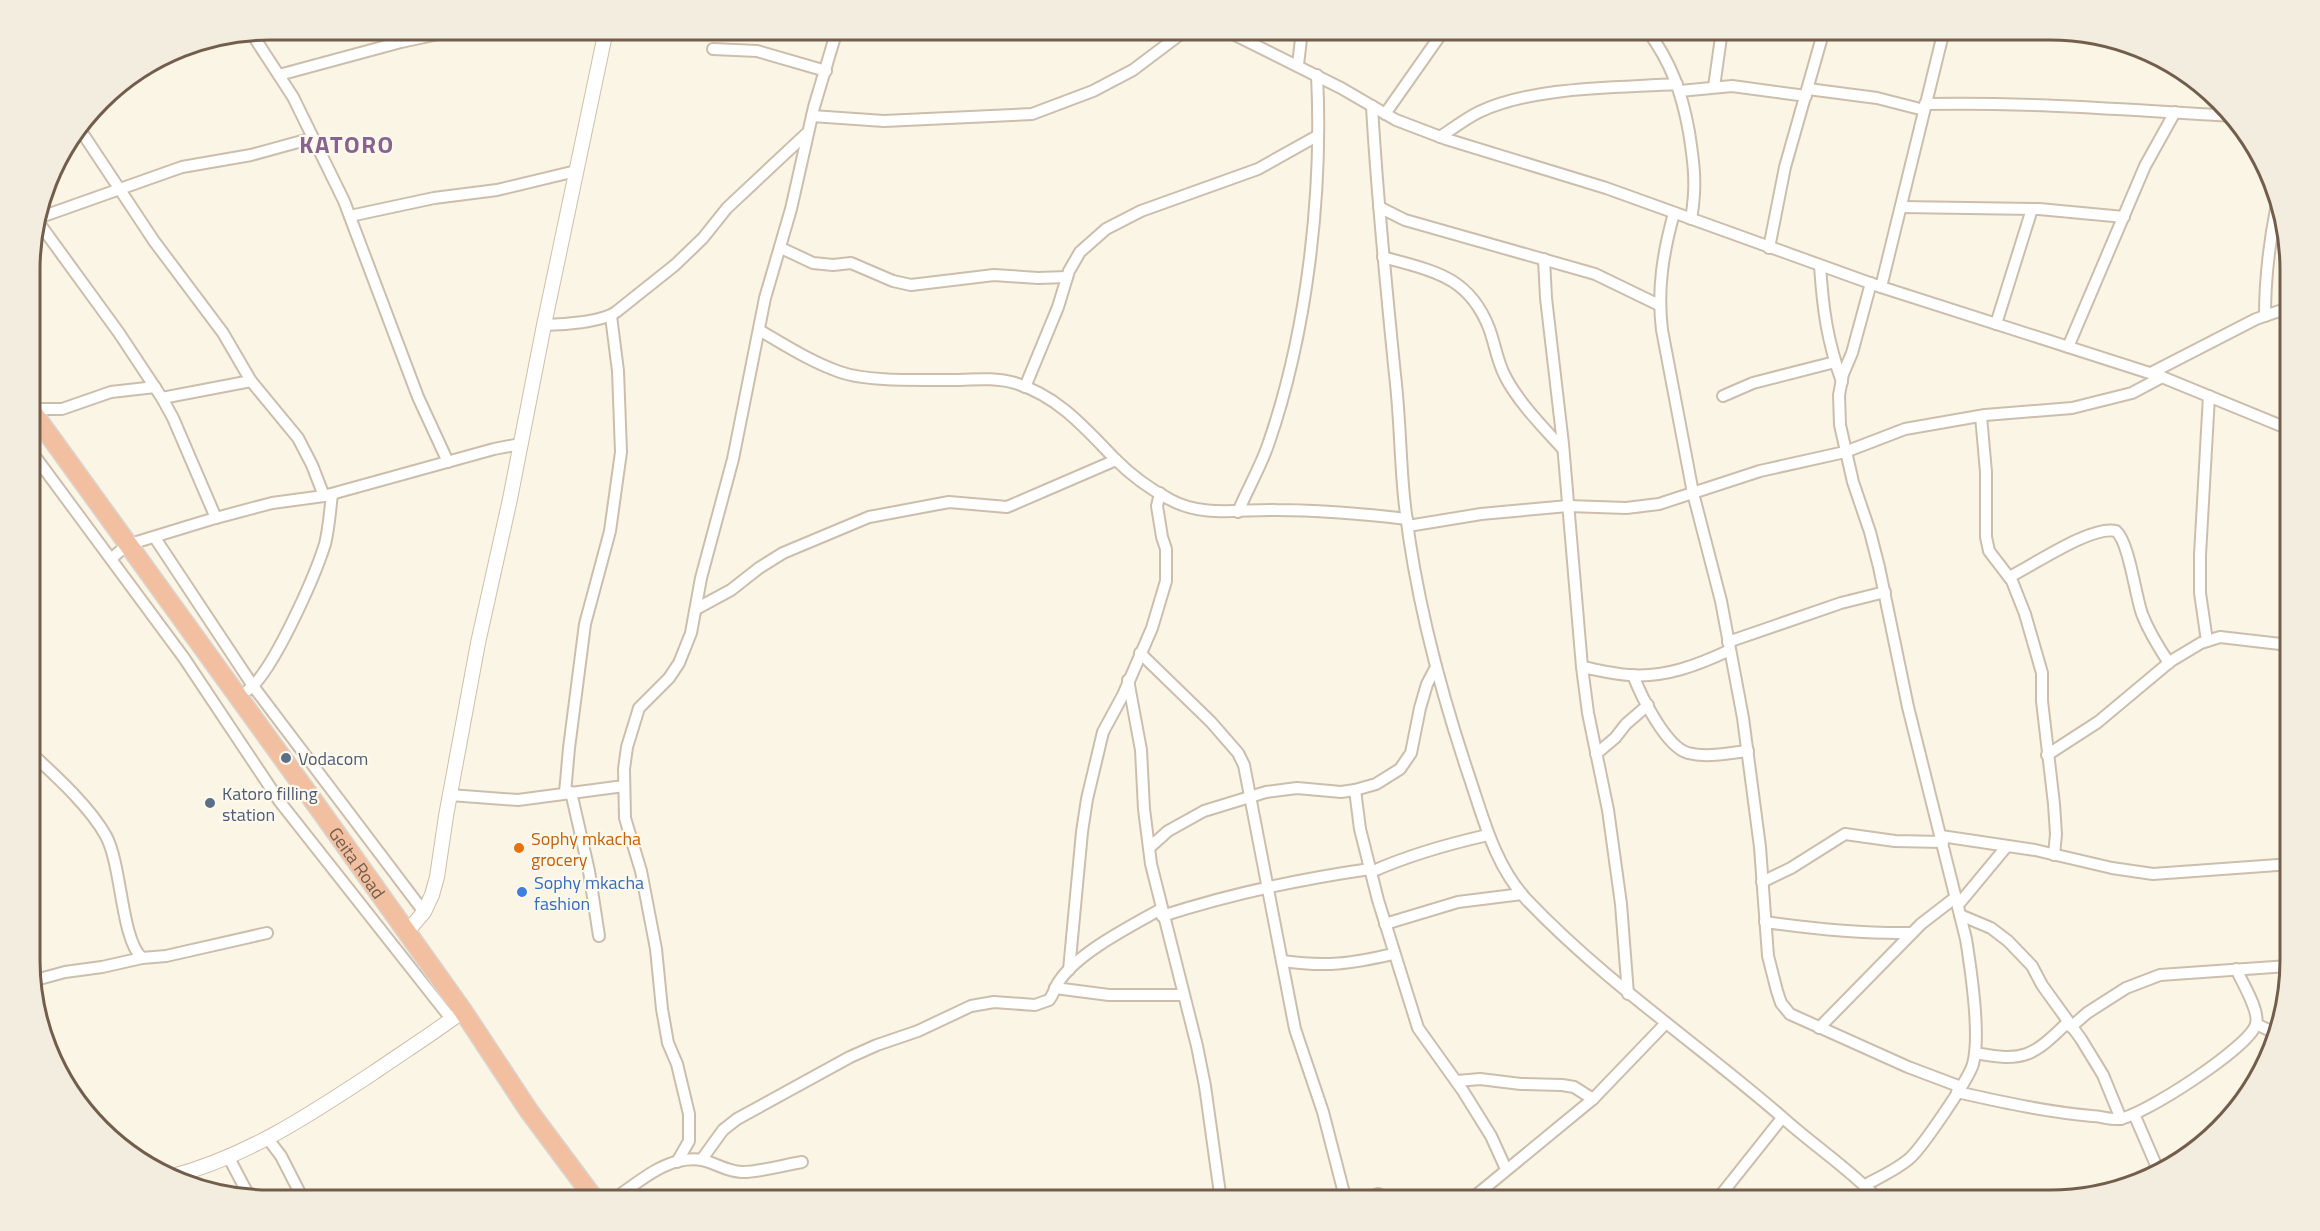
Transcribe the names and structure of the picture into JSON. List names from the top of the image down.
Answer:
{
  "streets": {
    "highway": ["Geita Road"]
  },
  "districts": ["KATORO"],
  "places": [
    "Vodacom",
    "Katoro filling station",
    "Sophy mkacha grocery",
    "Sophy mkacha fashion"
  ]
}
